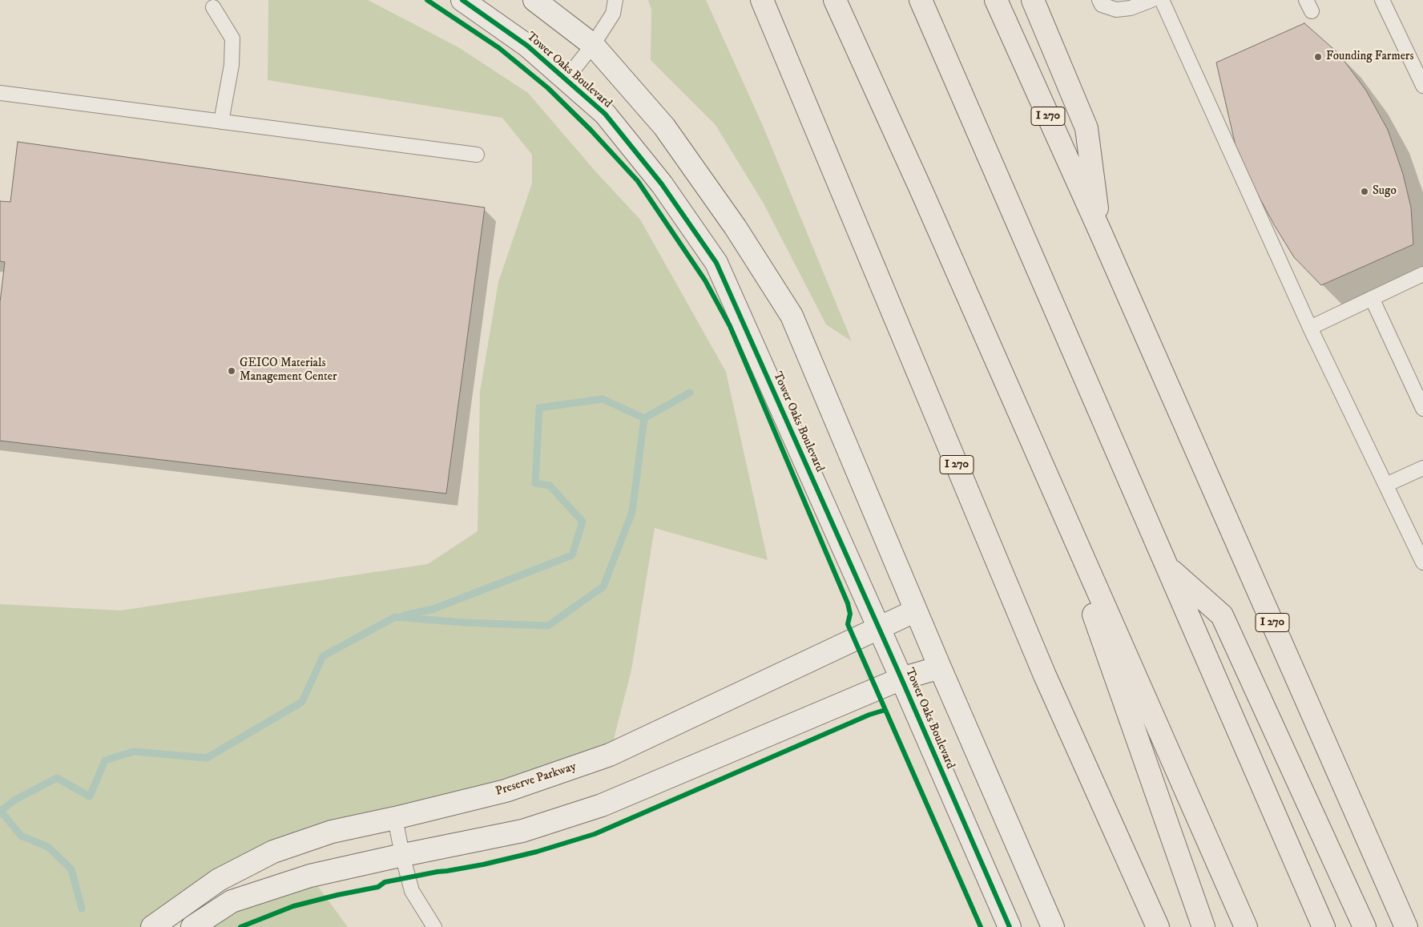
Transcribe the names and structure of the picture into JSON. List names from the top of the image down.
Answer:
{
  "streets": {
    "highway": ["I 270"],
    "street": ["Tower Oaks Boulevard", "Preserve Parkway"]
  },
  "crossings": [
    ["Tower Oaks Boulevard", "Preserve Parkway"]
  ],
  "places": ["Founding Farmers", "Sugo", "GEICO Materials Management Center"]
}
